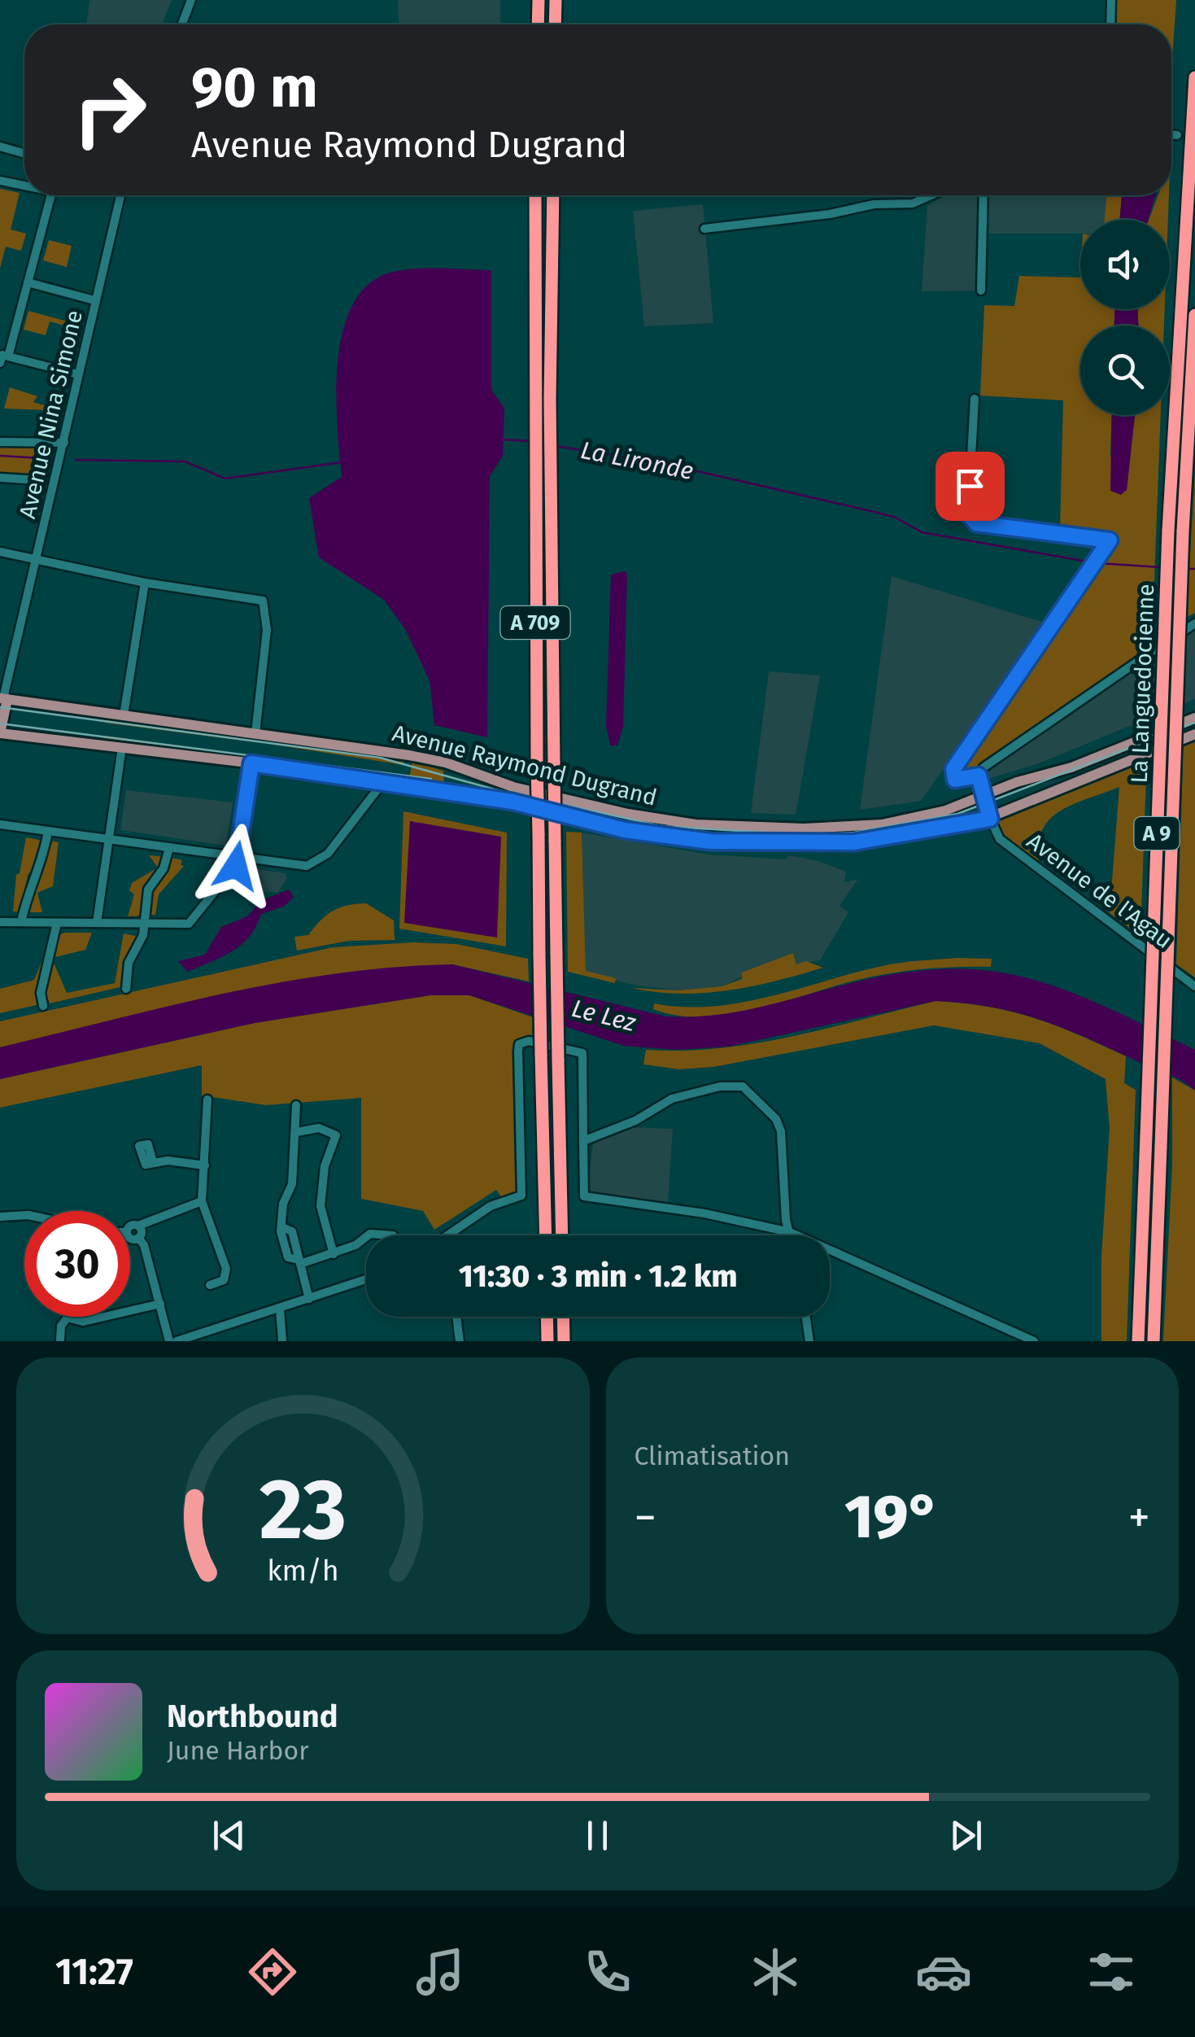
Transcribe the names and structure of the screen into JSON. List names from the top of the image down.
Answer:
{
  "streets": {
    "highway": ["A 709", "La Languedocienne", "A 9"],
    "main road": ["Avenue Raymond Dugrand"],
    "street": ["Avenue Nina Simone", "Avenue de l'Agau"]
  },
  "crossings": [
    ["Avenue Nina Simone", "Avenue Raymond Dugrand"],
    ["Avenue Raymond Dugrand", "Avenue de l'Agau"]
  ],
  "water": ["La Lironde", "Le Lez"],
  "page": {
    "turn": ["90 m", "Avenue Raymond Dugrand"],
    "limit": "30",
    "trip": "11:30 · 3 min · 1.2 km",
    "tile": "Climatisation",
    "heat": ["−", "19°", "+"],
    "song": ["Northbound", "June Harbor"],
    "tabs": "11:27",
    "gauge": ["23", "km/h"]
  }
}
